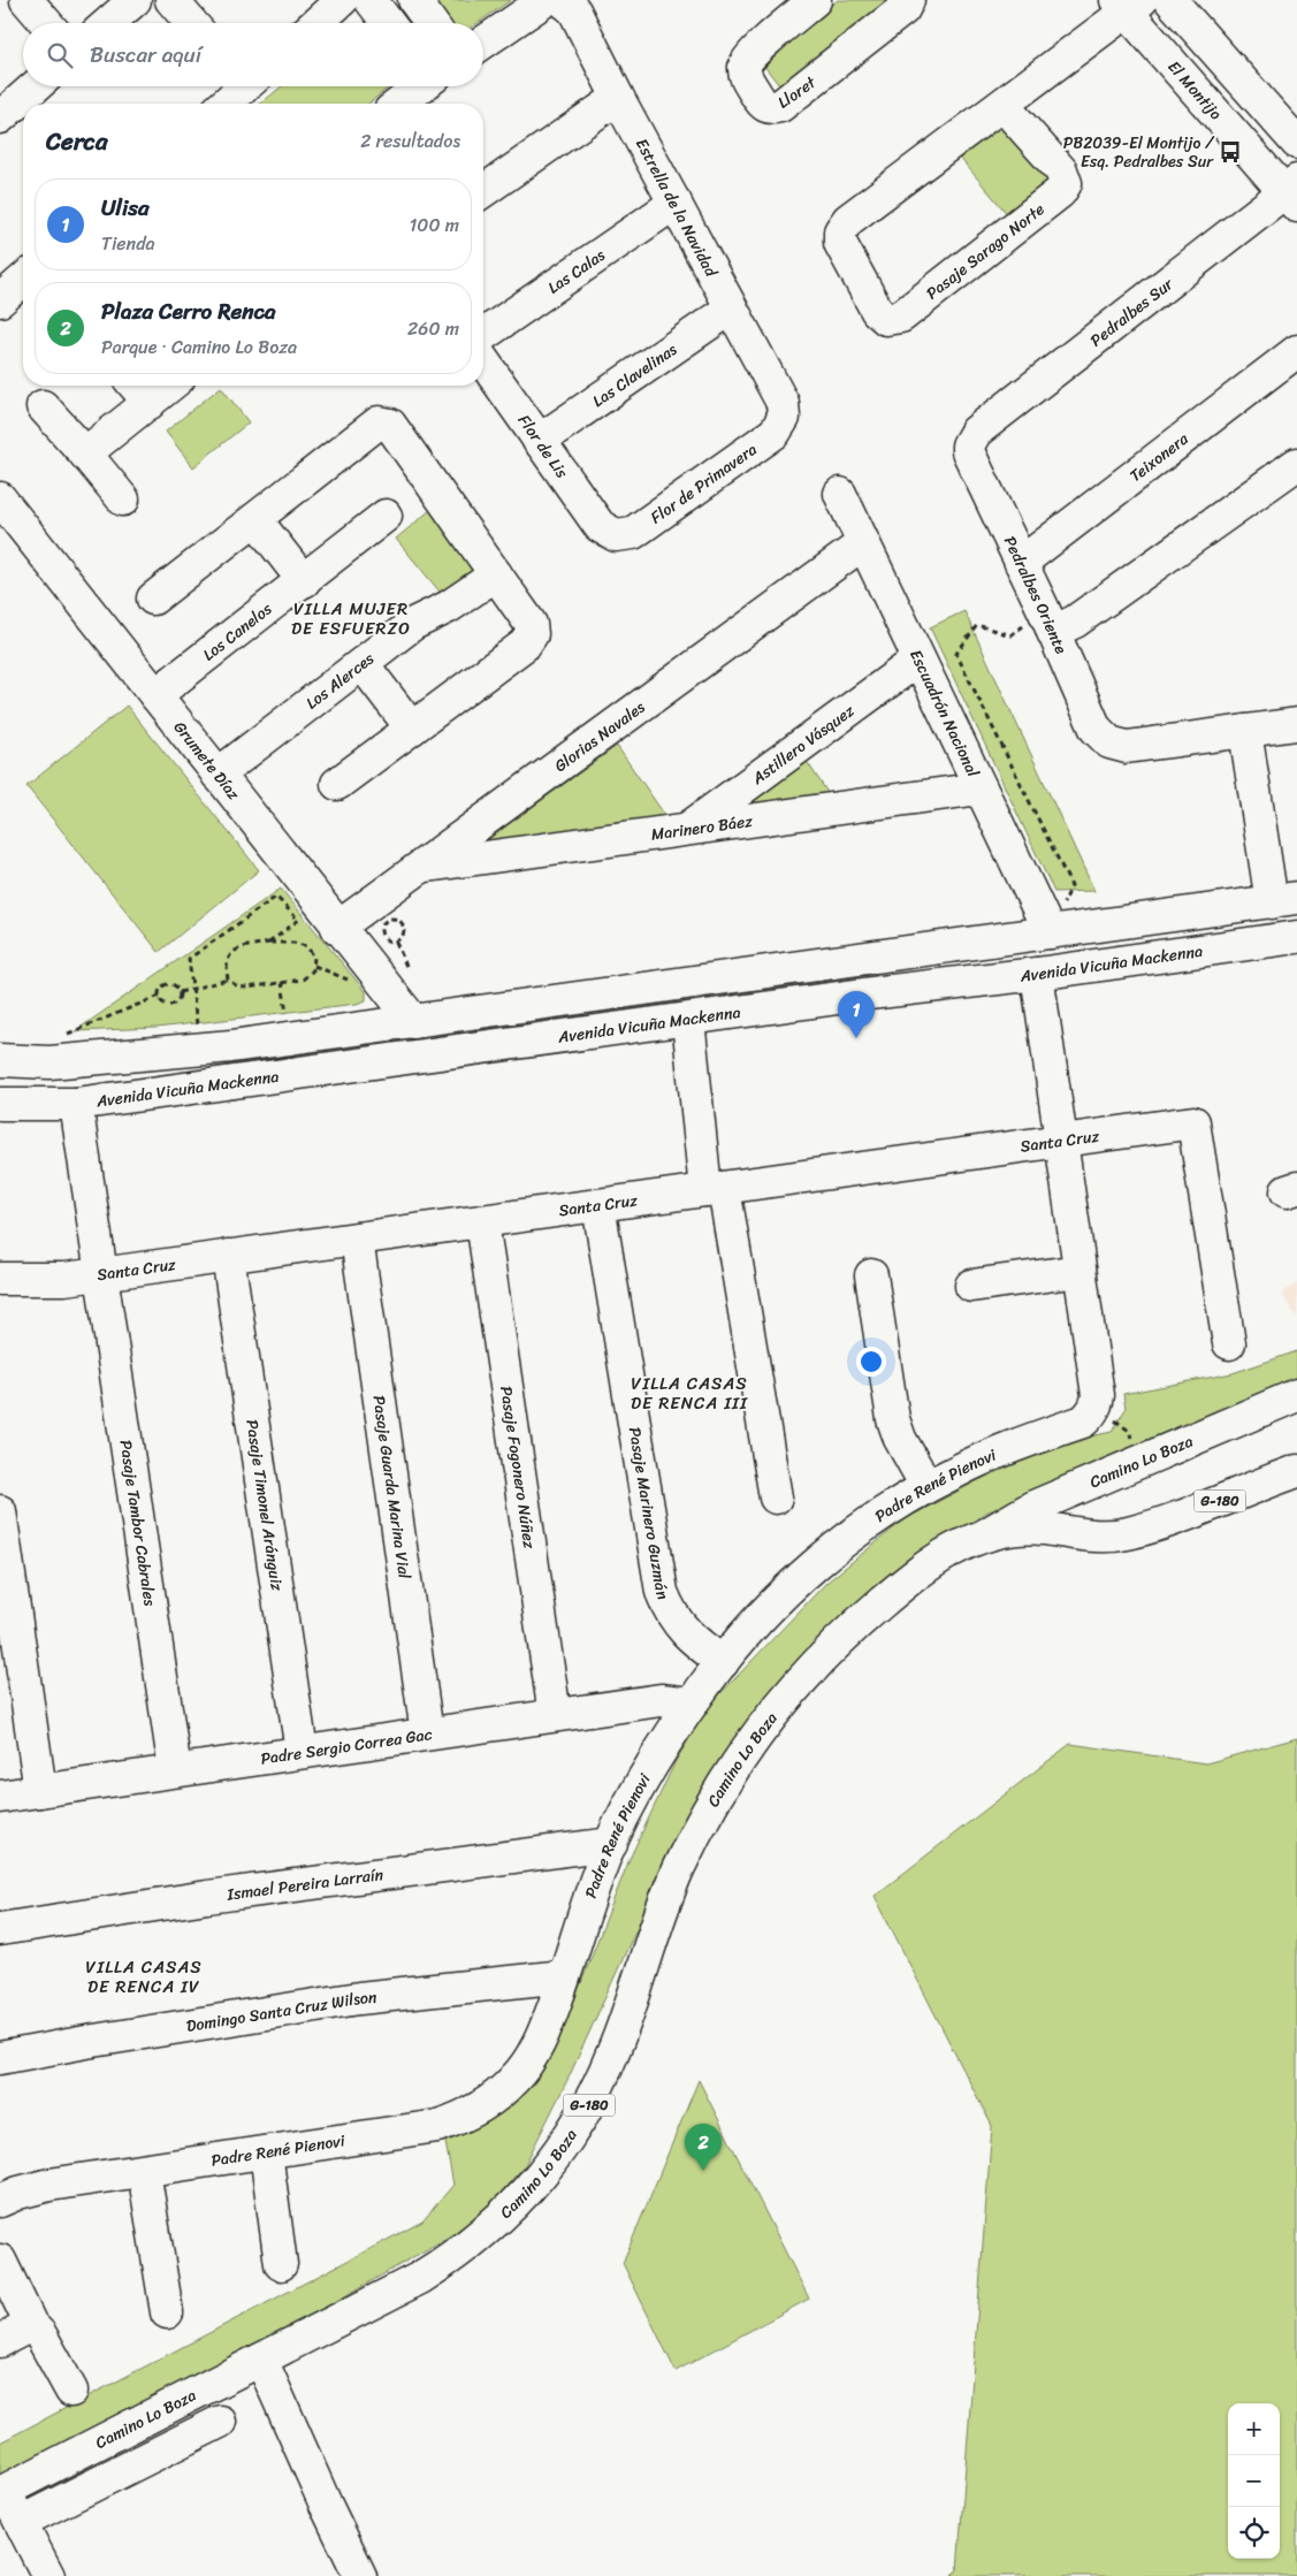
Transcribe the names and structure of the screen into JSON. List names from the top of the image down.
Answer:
{
  "streets": {
    "street": [
      "El Montijo",
      "Lloret",
      "Estrella de la Navidad",
      "Pasaje Sarago Norte",
      "Las Calas",
      "Pedralbes Sur",
      "Las Clavelinas",
      "Flor de Lis",
      "Teixonera",
      "Flor de Primavera",
      "Pedralbes Oriente",
      "Los Canelos",
      "Los Alerces",
      "Escuadrón Nacional",
      "Glorias Navales",
      "Astillero Vásquez",
      "Grumete Díaz",
      "Marinero Báez",
      "Avenida Vicuña Mackenna",
      "Santa Cruz",
      "Camino Lo Boza",
      "Pasaje Fogonero Núñez",
      "Pasaje Guarda Marina Vial",
      "Padre René Pienovi",
      "G-180",
      "Pasaje Timonel Aránguiz",
      "Pasaje Marinero Guzmán",
      "Pasaje Tambor Cabrales",
      "Padre Sergio Correa Gac",
      "Ismael Pereira Larraín",
      "Domingo Santa Cruz Wilson"
    ]
  },
  "crossings": [
    ["El Montijo", "Pedralbes Sur"],
    ["Estrella de la Navidad", "Las Calas"],
    ["Estrella de la Navidad", "Las Clavelinas"],
    ["Estrella de la Navidad", "Flor de Primavera"],
    ["Pedralbes Sur", "Pedralbes Oriente"],
    ["Las Clavelinas", "Flor de Lis"],
    ["Flor de Lis", "Flor de Primavera"],
    ["Teixonera", "Pedralbes Oriente"],
    ["Los Canelos", "Grumete Díaz"],
    ["Los Alerces", "Grumete Díaz"],
    ["Escuadrón Nacional", "Glorias Navales"],
    ["Escuadrón Nacional", "Astillero Vásquez"],
    ["Escuadrón Nacional", "Marinero Báez"],
    ["Glorias Navales", "Grumete Díaz"],
    ["Glorias Navales", "Marinero Báez"],
    ["Astillero Vásquez", "Marinero Báez"],
    ["Avenida Vicuña Mackenna", "Pasaje Tambor Cabrales"],
    ["Santa Cruz", "Pasaje Fogonero Núñez"],
    ["Santa Cruz", "Pasaje Guarda Marina Vial"],
    ["Santa Cruz", "Pasaje Timonel Aránguiz"],
    ["Santa Cruz", "Pasaje Marinero Guzmán"],
    ["Santa Cruz", "Pasaje Tambor Cabrales"],
    ["Pasaje Fogonero Núñez", "Padre Sergio Correa Gac"],
    ["Pasaje Guarda Marina Vial", "Padre Sergio Correa Gac"],
    ["Padre René Pienovi", "Pasaje Marinero Guzmán"],
    ["Padre René Pienovi", "Padre Sergio Correa Gac"],
    ["Padre René Pienovi", "Ismael Pereira Larraín"],
    ["Padre René Pienovi", "Domingo Santa Cruz Wilson"],
    ["Pasaje Timonel Aránguiz", "Padre Sergio Correa Gac"],
    ["Pasaje Tambor Cabrales", "Padre Sergio Correa Gac"]
  ],
  "districts": ["VILLA MUJER DE ESFUERZO", "VILLA CASAS DE RENCA III", "VILLA CASAS DE RENCA IV"],
  "places": {
    "bus stop": ["PB2039-El Montijo / Esq. Pedralbes Sur"]
  },
  "page": {
    "search": "Buscar aquí",
    "heading": ["Cerca", "2 resultados"],
    "list": [
      {
        "mark": "1",
        "name": "Ulisa",
        "note": "Tienda",
        "value": "100 m"
      },
      {
        "mark": "2",
        "name": "Plaza Cerro Renca",
        "note": "Parque · Camino Lo Boza",
        "value": "260 m"
      }
    ],
    "pins": ["1", "2"],
    "map_buttons": ["+", "−"]
  }
}
